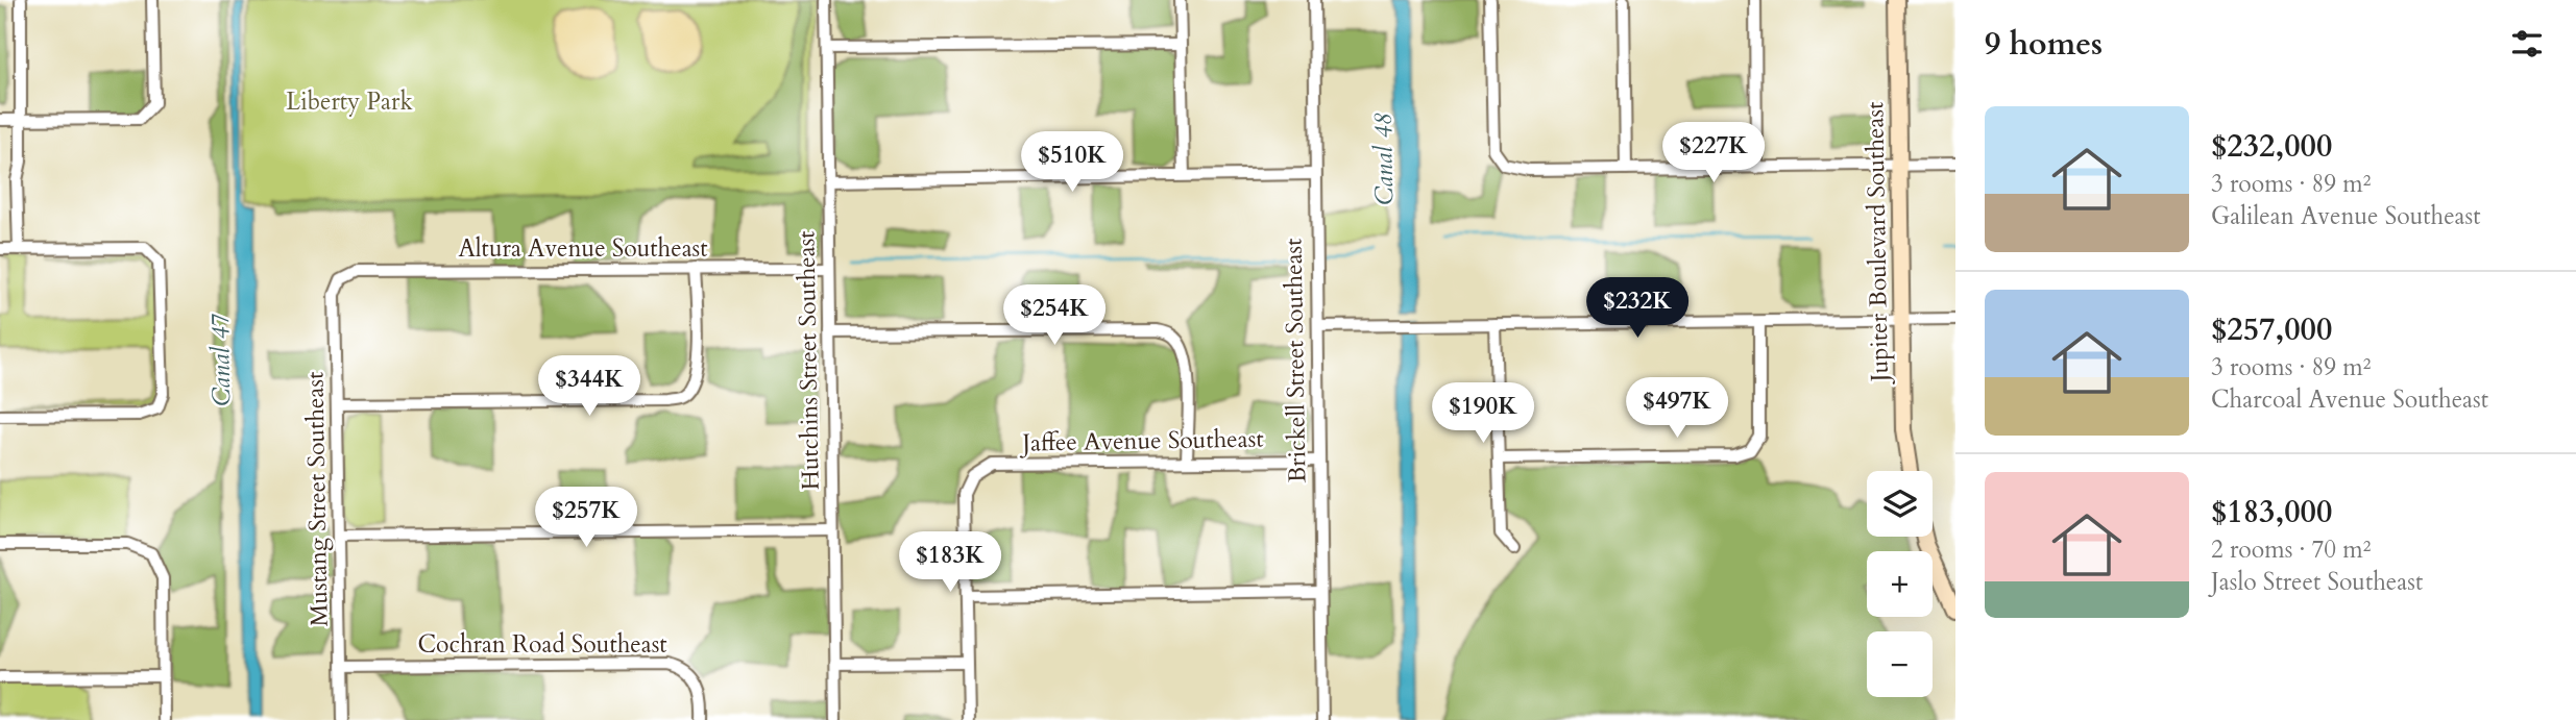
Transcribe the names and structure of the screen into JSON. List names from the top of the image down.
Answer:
{
  "streets": {
    "street": [
      "Jupiter Boulevard Southeast",
      "Altura Avenue Southeast",
      "Hutchins Street Southeast",
      "Brickell Street Southeast",
      "Jaffee Avenue Southeast",
      "Mustang Street Southeast",
      "Cochran Road Southeast"
    ]
  },
  "crossings": [
    ["Altura Avenue Southeast", "Hutchins Street Southeast"],
    ["Altura Avenue Southeast", "Mustang Street Southeast"],
    ["Brickell Street Southeast", "Jaffee Avenue Southeast"],
    ["Mustang Street Southeast", "Cochran Road Southeast"]
  ],
  "water": ["Canal 48", "Canal 47"],
  "parks": ["Liberty Park"],
  "page": {
    "heading": "9 homes",
    "list": [
      {
        "name": "$232,000",
        "note": "3 rooms · 89 m² · Galilean Avenue Southeast"
      },
      {
        "name": "$257,000",
        "note": "3 rooms · 89 m² · Charcoal Avenue Southeast"
      },
      {
        "name": "$183,000",
        "note": "2 rooms · 70 m² · Jaslo Street Southeast"
      }
    ],
    "price": [
      "$227K",
      "$510K",
      "$232K",
      "$254K",
      "$344K",
      "$497K",
      "$190K",
      "$257K",
      "$183K"
    ],
    "map_buttons": ["+", "−"]
  }
}
